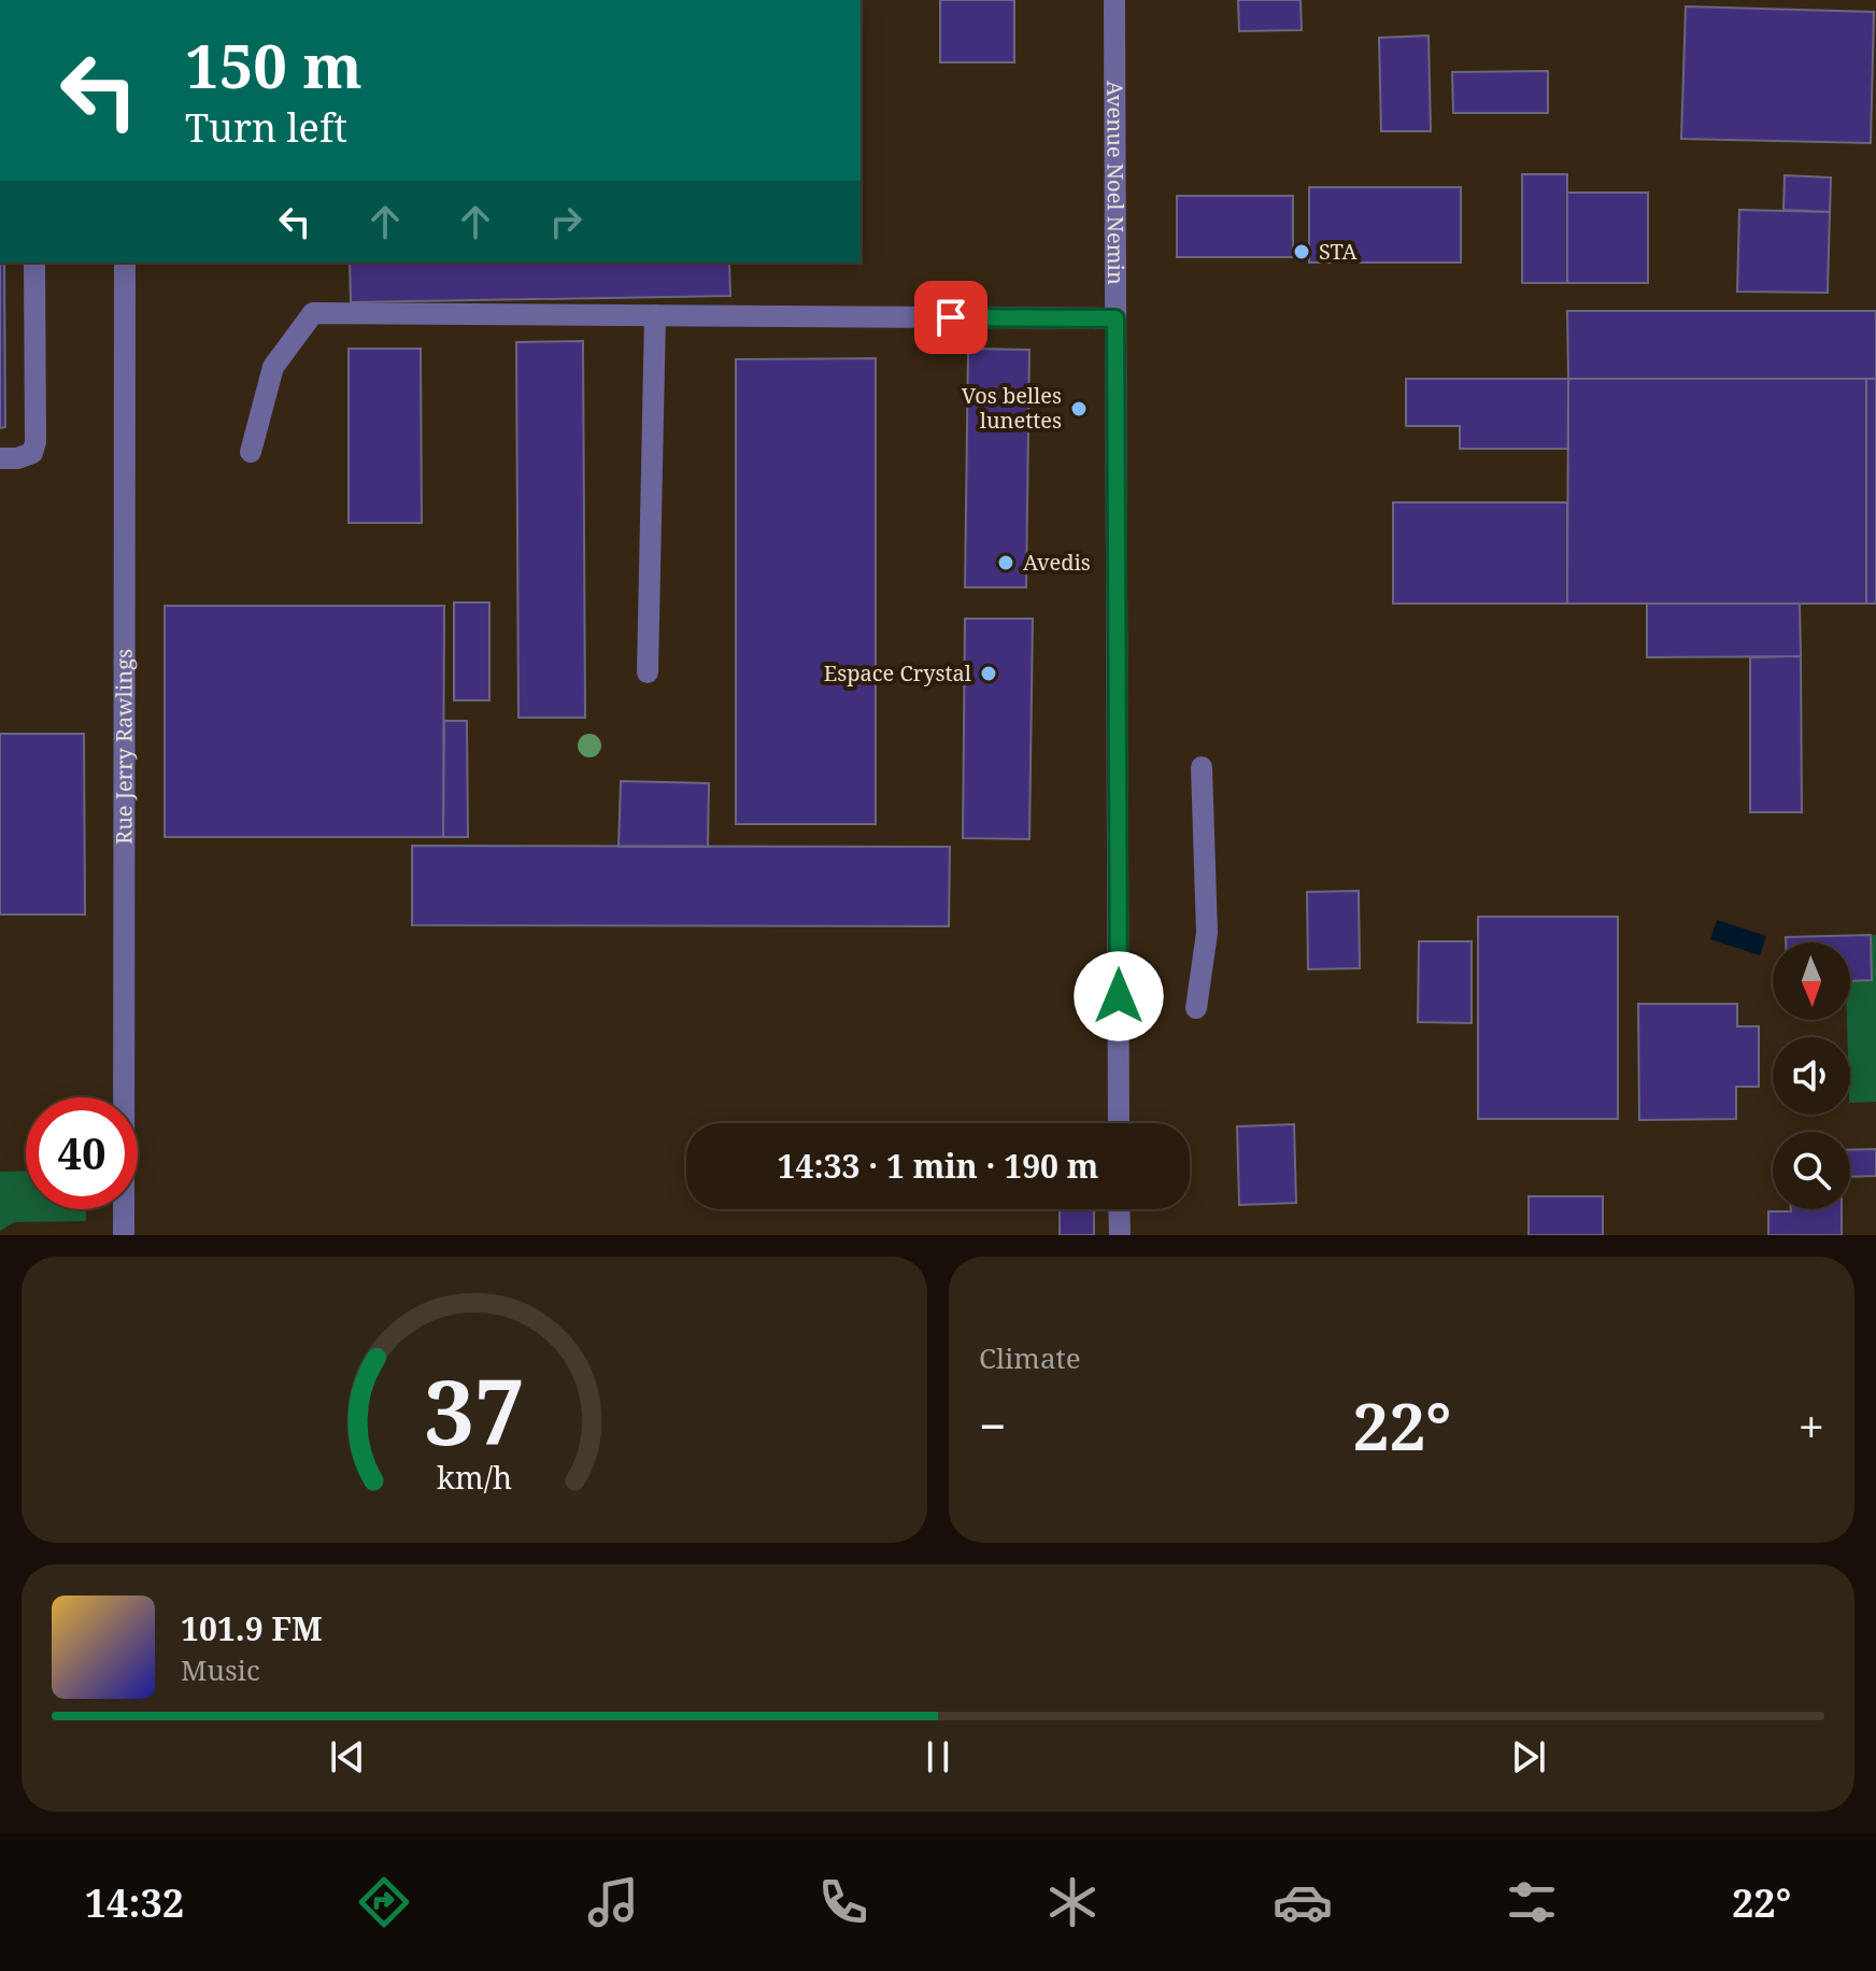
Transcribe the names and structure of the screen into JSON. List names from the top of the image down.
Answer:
{
  "streets": {
    "street": ["Avenue Noel Nemin", "Rue Jerry Rawlings"]
  },
  "places": [
    "STA",
    "Vos belles lunettes",
    "Avedis",
    "Espace Crystal"
  ],
  "north": "bottom",
  "page": {
    "turn": ["150 m", "Turn left"],
    "limit": "40",
    "trip": "14:33 · 1 min · 190 m",
    "tile": "Climate",
    "heat": ["−", "22°", "+"],
    "song": ["101.9 FM", "Music"],
    "tabs": ["14:32", "22°"],
    "gauge": ["37", "km/h"]
  }
}
